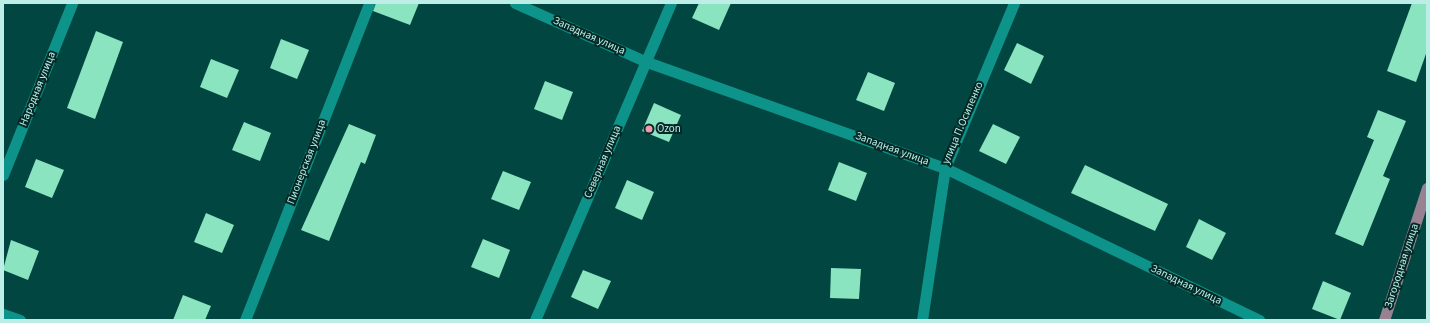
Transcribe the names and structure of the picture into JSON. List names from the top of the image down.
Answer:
{
  "streets": {
    "main road": ["Загородная улица"],
    "street": [
      "Западная улица",
      "Народная улица",
      "улица П.Осипенко",
      "Пионерская улица",
      "Северная улица"
    ]
  },
  "crossings": [
    ["Западная улица", "улица П.Осипенко"],
    ["Западная улица", "Северная улица"]
  ],
  "places": ["Ozon"]
}
